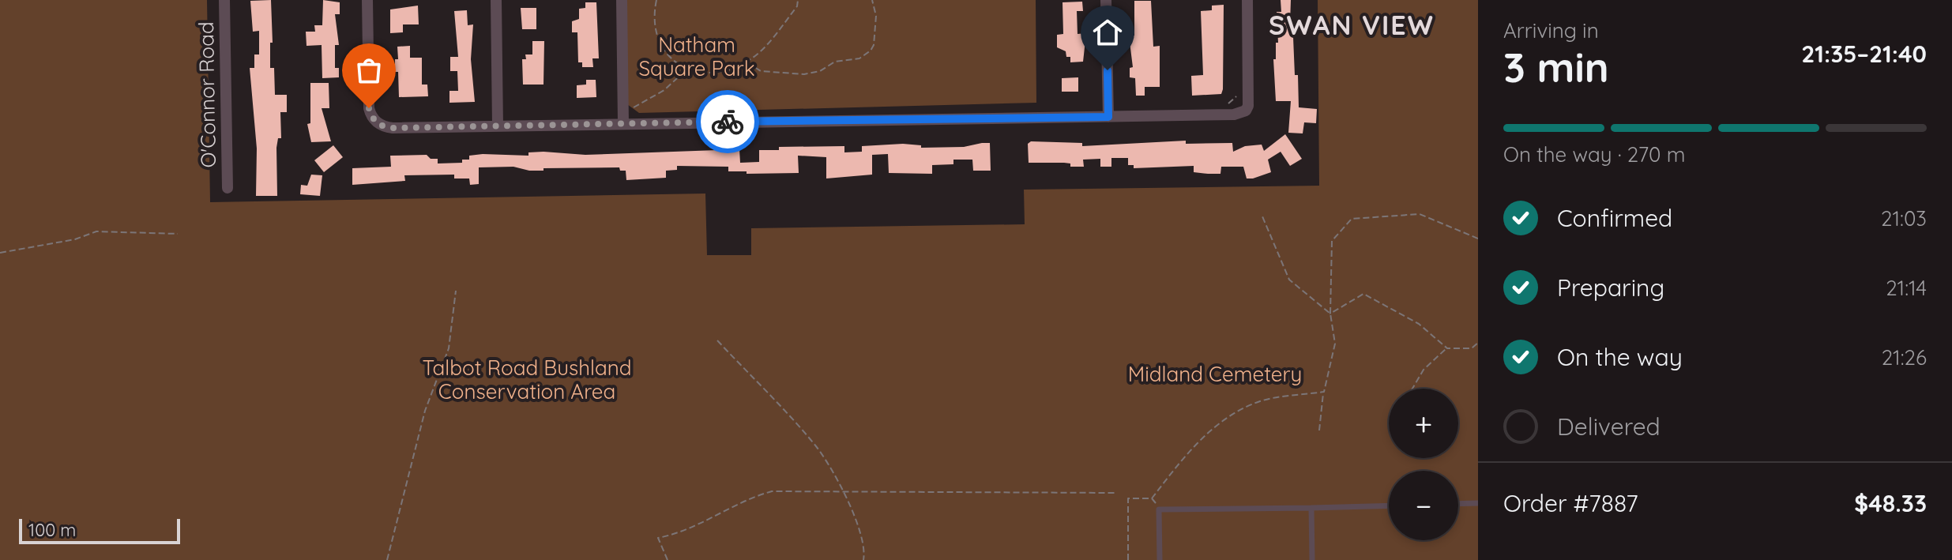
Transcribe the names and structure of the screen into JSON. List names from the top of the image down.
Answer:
{
  "streets": {
    "street": ["O'Connor Road"]
  },
  "districts": ["SWAN VIEW"],
  "parks": ["Natham Square Park", "Talbot Road Bushland Conservation Area", "Midland Cemetery"],
  "scale_bar": "100 m",
  "page": {
    "heading": ["3 min", "Arriving in", "21:35–21:40"],
    "panel": ["Order #7887", "$48.33"],
    "bar": "On the way · 270 m",
    "list": [
      ["Confirmed", "21:03"],
      ["Preparing", "21:14"],
      ["On the way", "21:26"],
      "Delivered"
    ],
    "map_buttons": ["+", "−"],
    "scale": "100 m"
  }
}
